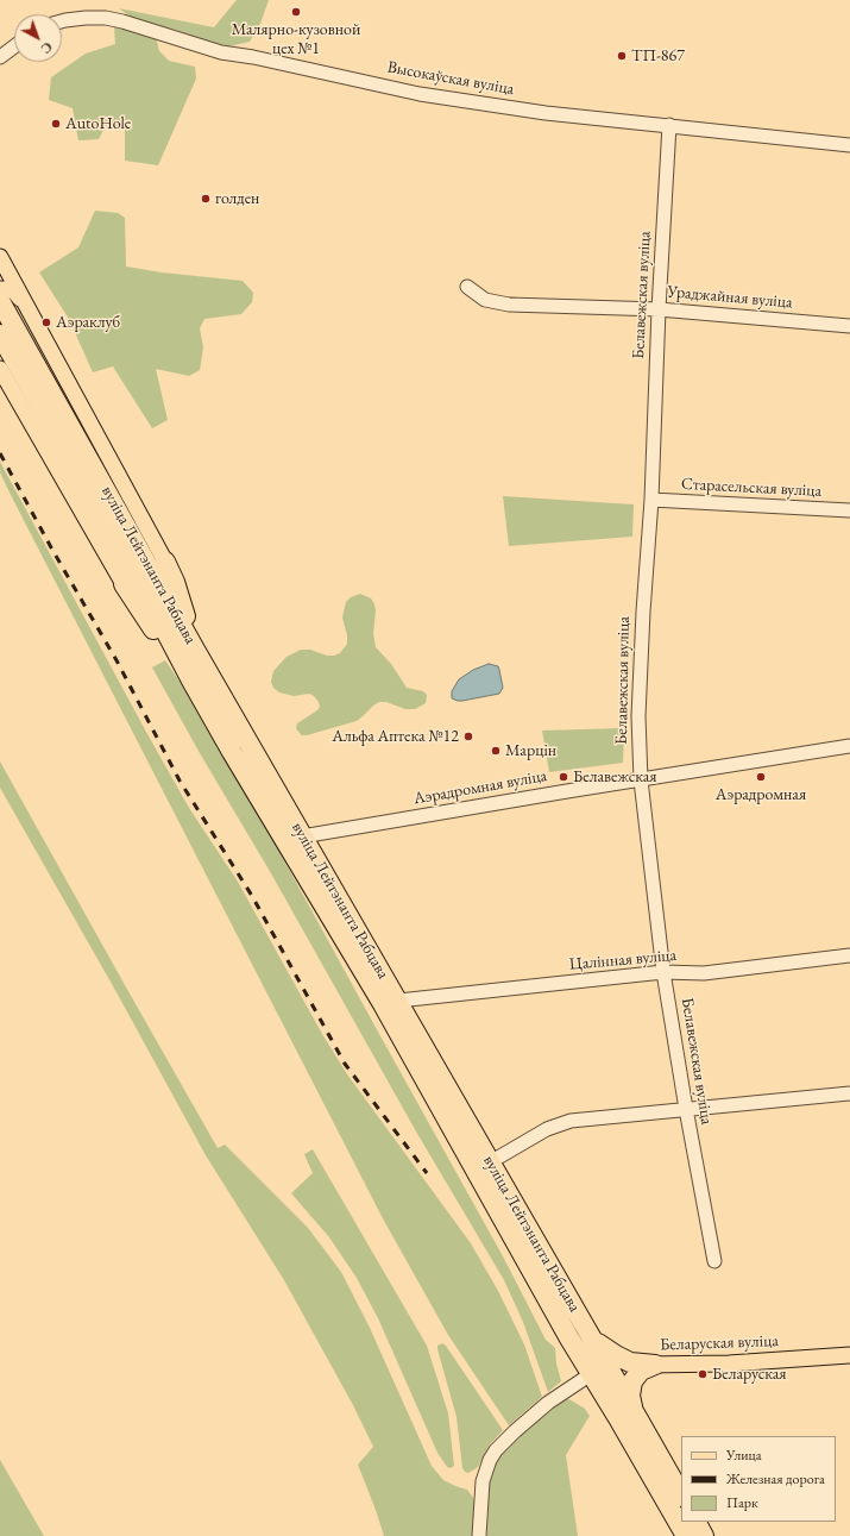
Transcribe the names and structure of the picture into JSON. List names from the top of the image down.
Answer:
{
  "streets": {
    "highway": ["вуліца Лейтэнанта Рабцава"],
    "main road": ["Беларуская вуліца"],
    "street": [
      "Высокаўская вуліца",
      "Белавежская вуліца",
      "Ураджайная вуліца",
      "Старасельская вуліца",
      "Аэрадромная вуліца",
      "Цалінная вуліца"
    ]
  },
  "crossings": [
    ["Высокаўская вуліца", "Белавежская вуліца"],
    ["Белавежская вуліца", "Ураджайная вуліца"],
    ["Белавежская вуліца", "Старасельская вуліца"],
    ["Белавежская вуліца", "Аэрадромная вуліца"],
    ["Белавежская вуліца", "Цалінная вуліца"],
    ["вуліца Лейтэнанта Рабцава", "Аэрадромная вуліца"],
    ["вуліца Лейтэнанта Рабцава", "Цалінная вуліца"],
    ["вуліца Лейтэнанта Рабцава", "Беларуская вуліца"]
  ],
  "places": [
    "Малярно-кузовной цех №1",
    "ТП-867",
    "AutoHole",
    "голден",
    "Аэраклуб",
    "Альфа Аптека №12",
    "Марцін",
    "Белавежская",
    "Аэрадромная",
    "Беларуская"
  ],
  "legend": ["Улица", "Железная дорога", "Парк"],
  "north": "bottom right"
}
